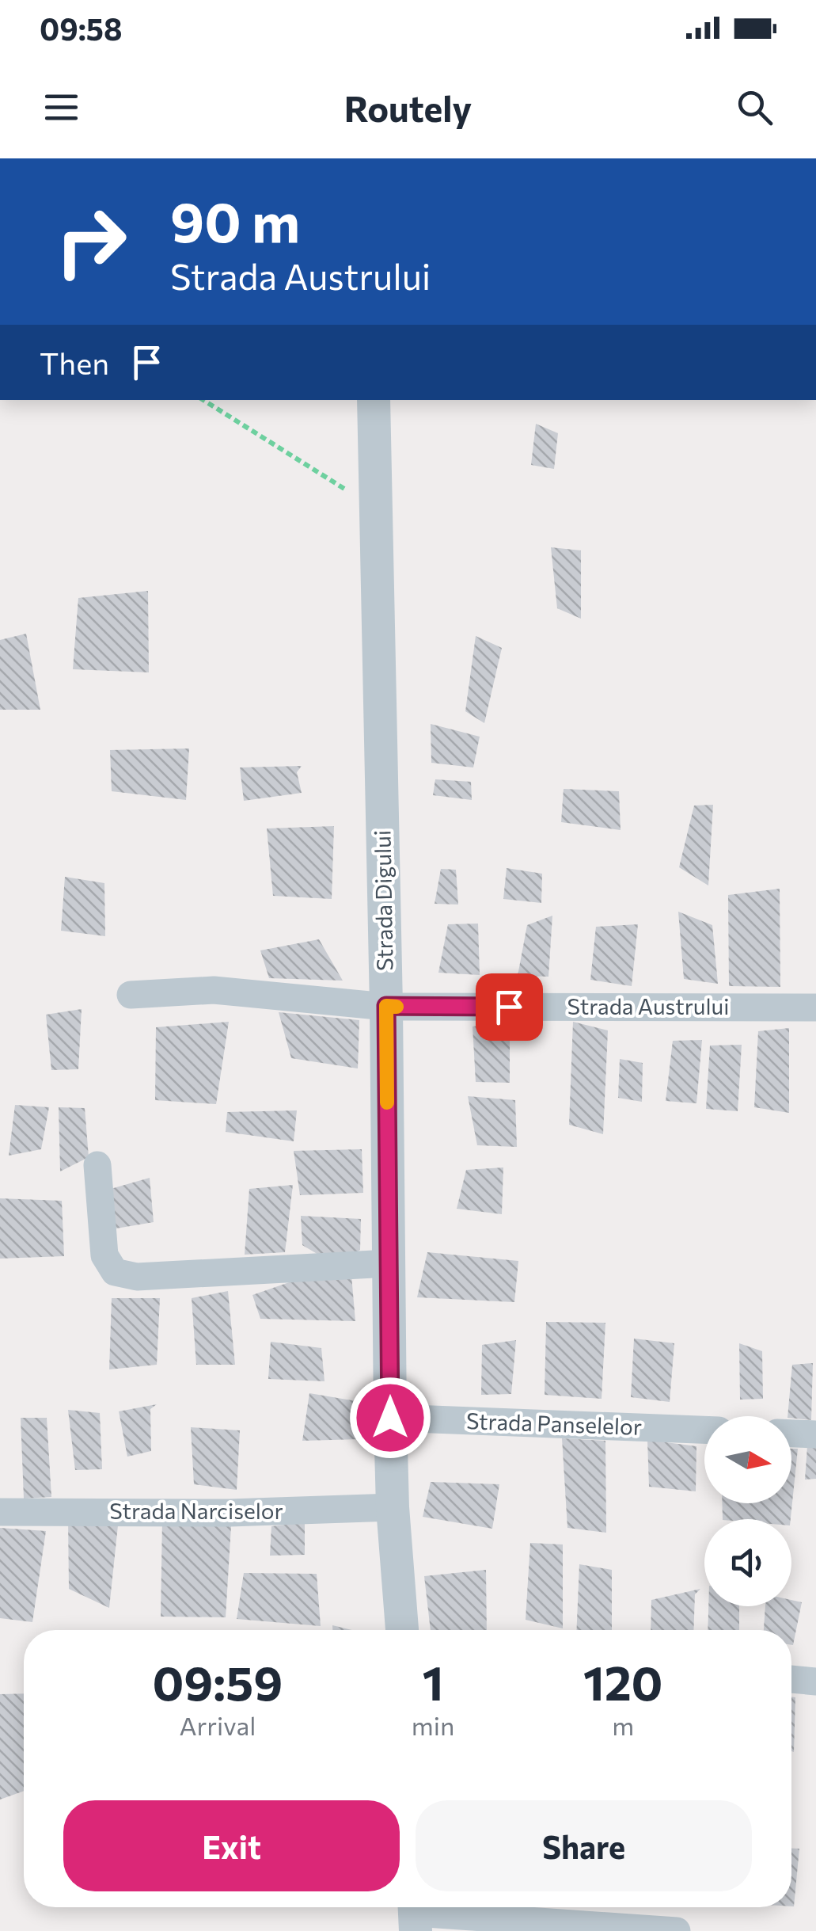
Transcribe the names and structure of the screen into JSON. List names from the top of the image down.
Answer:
{
  "streets": {
    "street": [
      "Strada Digului",
      "Strada Austrului",
      "Strada Panselelor",
      "Strada Narciselor"
    ]
  },
  "crossings": [
    ["Strada Digului", "Strada Austrului"],
    ["Strada Digului", "Strada Panselelor"],
    ["Strada Digului", "Strada Narciselor"]
  ],
  "north": "right",
  "page": {
    "status": "09:58",
    "header": "Routely",
    "turn": ["90 m", "Strada Austrului"],
    "then": "Then",
    "eta": [
      "09:59",
      "Arrival",
      "1",
      "min",
      "120",
      "m"
    ],
    "buttons": ["Exit", "Share"]
  }
}
